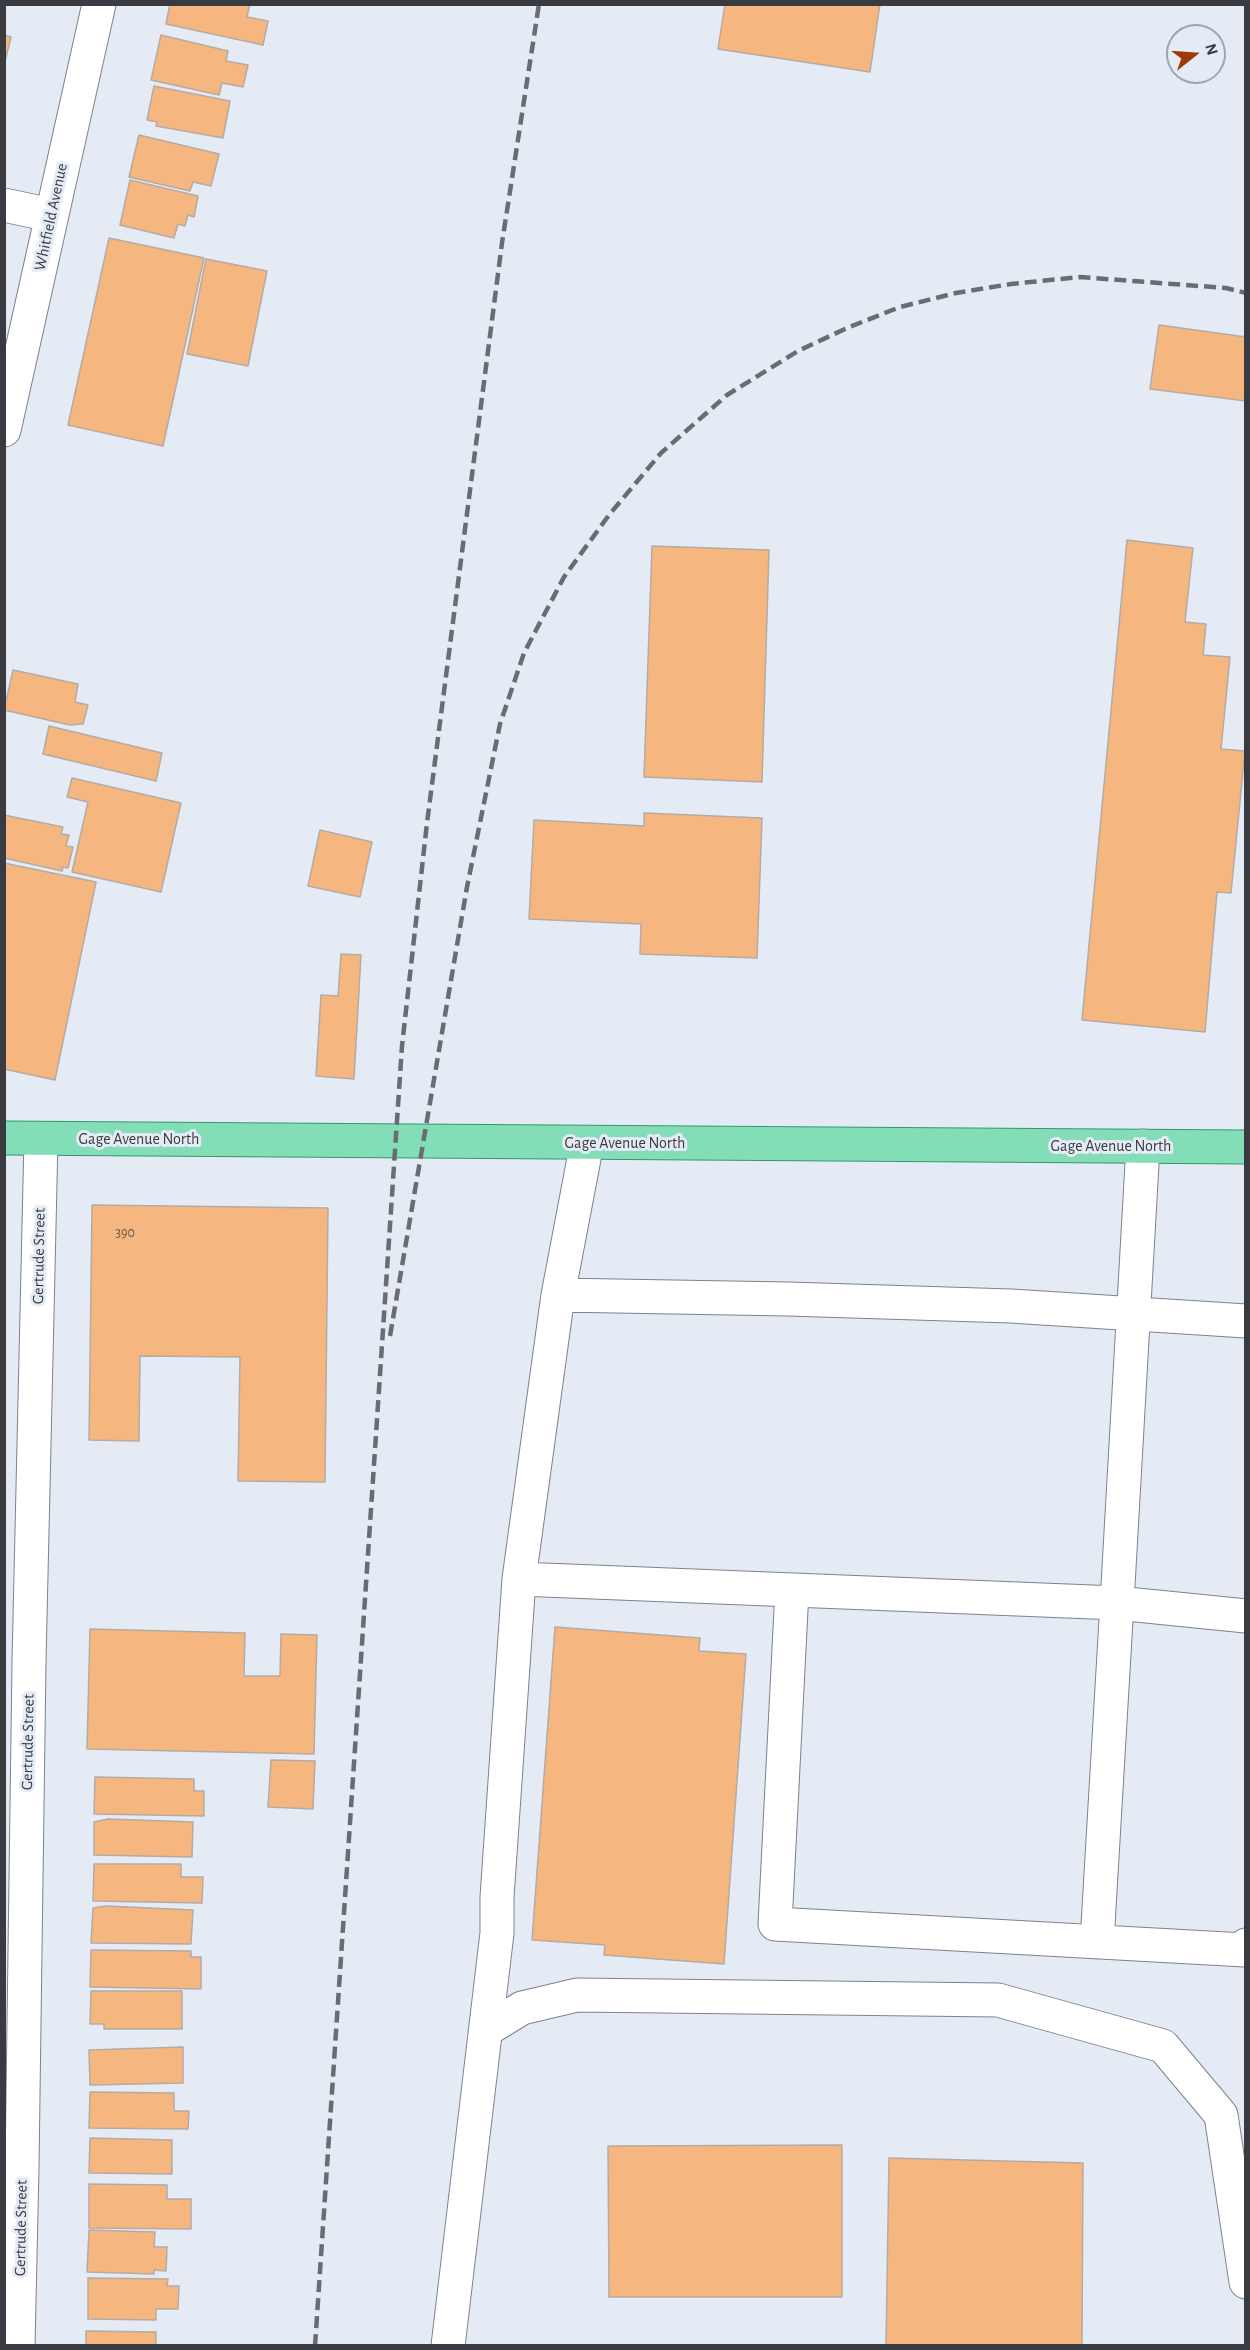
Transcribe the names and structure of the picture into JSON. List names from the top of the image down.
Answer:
{
  "streets": {
    "main road": ["Gage Avenue North"],
    "street": ["Whitfield Avenue", "Gertrude Street"]
  },
  "crossings": [
    ["Gage Avenue North", "Gertrude Street"]
  ],
  "house_numbers": ["390"],
  "north": "right"
}
